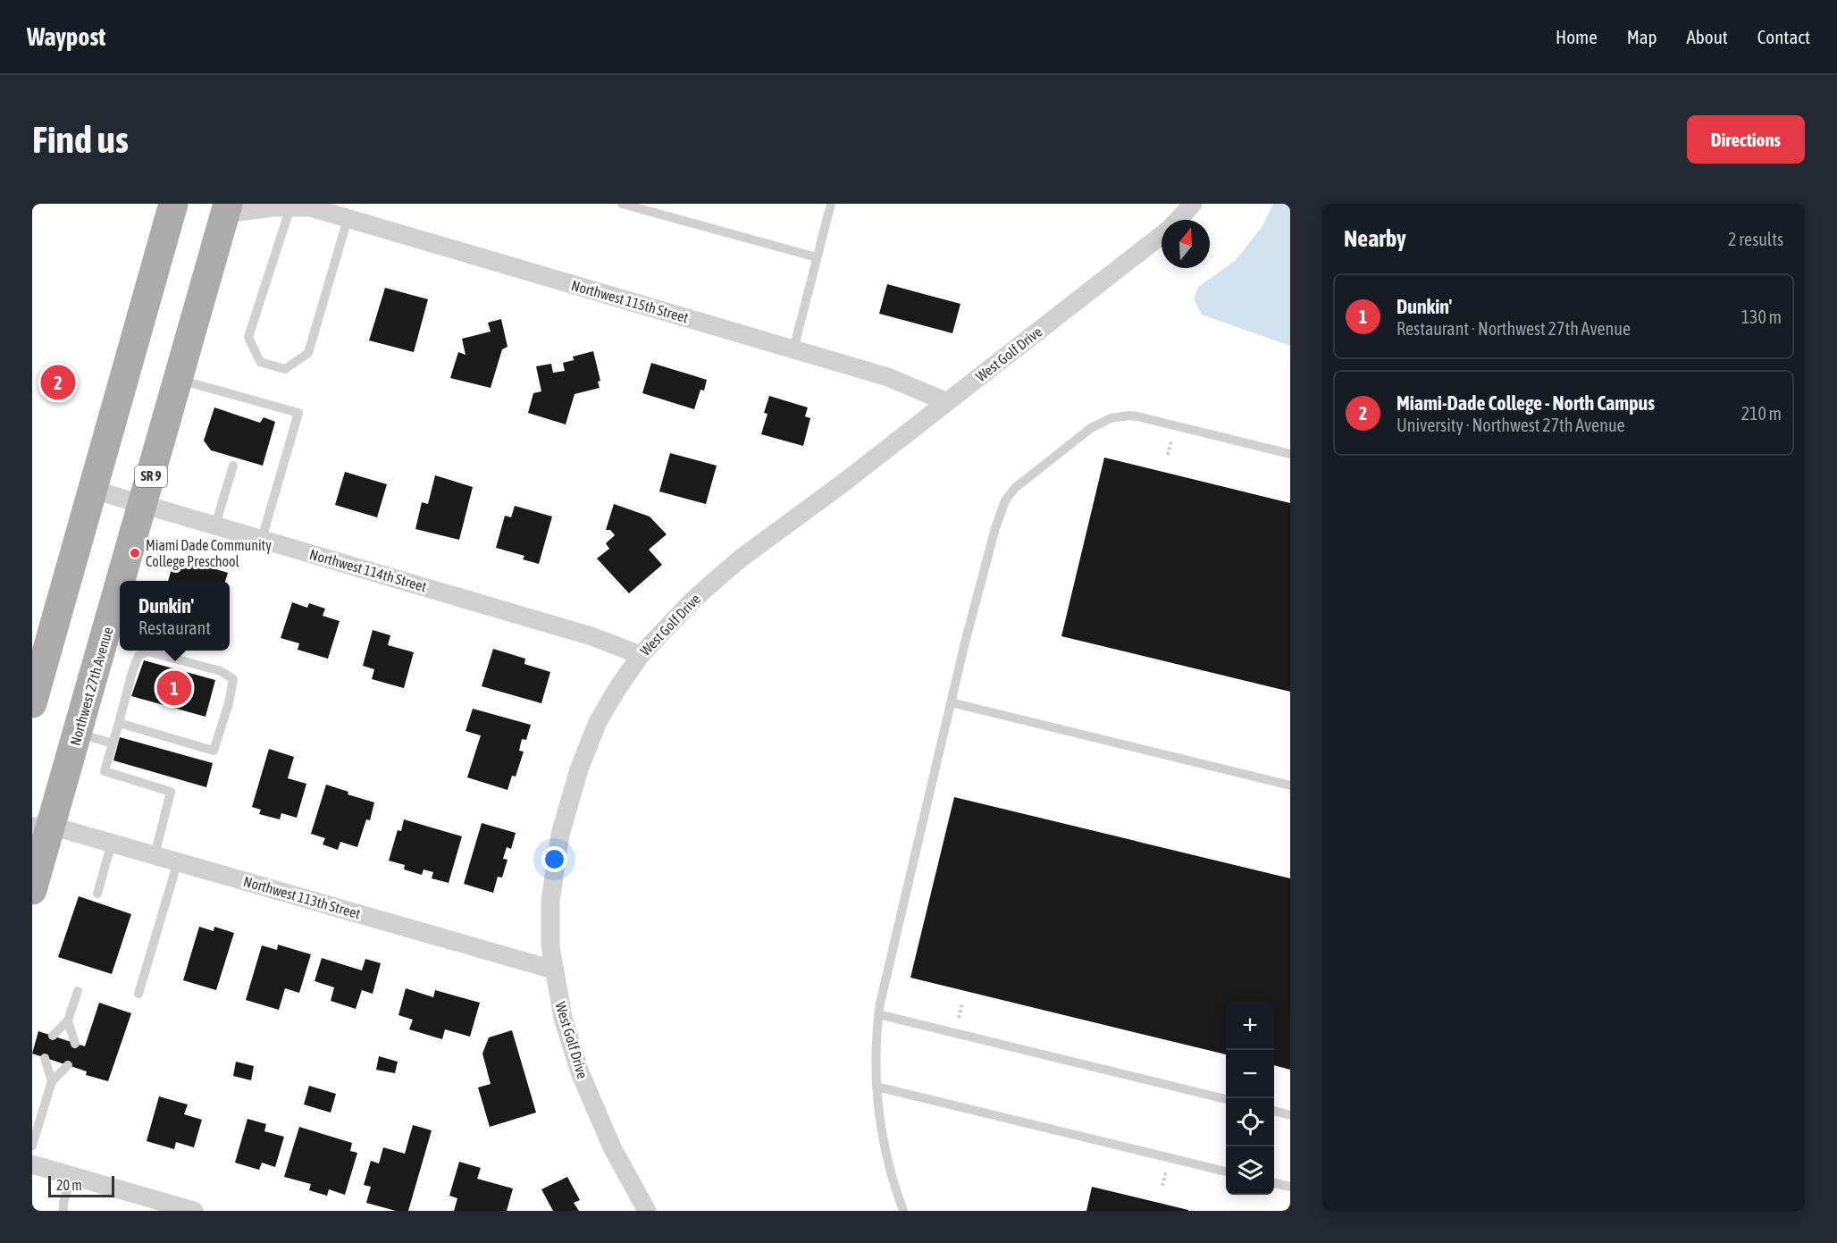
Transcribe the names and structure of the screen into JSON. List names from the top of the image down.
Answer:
{
  "streets": {
    "main road": ["SR 9", "Northwest 27th Avenue"],
    "street": [
      "Northwest 115th Street",
      "West Golf Drive",
      "Northwest 114th Street",
      "Northwest 113th Street"
    ]
  },
  "crossings": [
    ["Northwest 115th Street", "West Golf Drive"],
    ["Northwest 115th Street", "Northwest 27th Avenue"],
    ["West Golf Drive", "Northwest 114th Street"],
    ["West Golf Drive", "Northwest 113th Street"],
    ["Northwest 114th Street", "Northwest 27th Avenue"],
    ["Northwest 27th Avenue", "Northwest 113th Street"]
  ],
  "places": ["Miami Dade Community College Preschool"],
  "scale_bar": "20 m",
  "north": "top",
  "page": {
    "header": "Waypost",
    "nav": [
      "Home",
      "Map",
      "About",
      "Contact"
    ],
    "buttons": "Directions",
    "title": "Find us",
    "heading": ["Nearby", "2 results"],
    "list": [
      {
        "mark": "1",
        "name": "Dunkin'",
        "note": "Restaurant · Northwest 27th Avenue",
        "value": "130 m"
      },
      {
        "mark": "2",
        "name": "Miami-Dade College - North Campus",
        "note": "University · Northwest 27th Avenue",
        "value": "210 m"
      }
    ],
    "pins": ["2", "1"],
    "popup": ["Dunkin'", "Restaurant"],
    "map_buttons": ["+", "−"],
    "scale": "20 m"
  }
}
